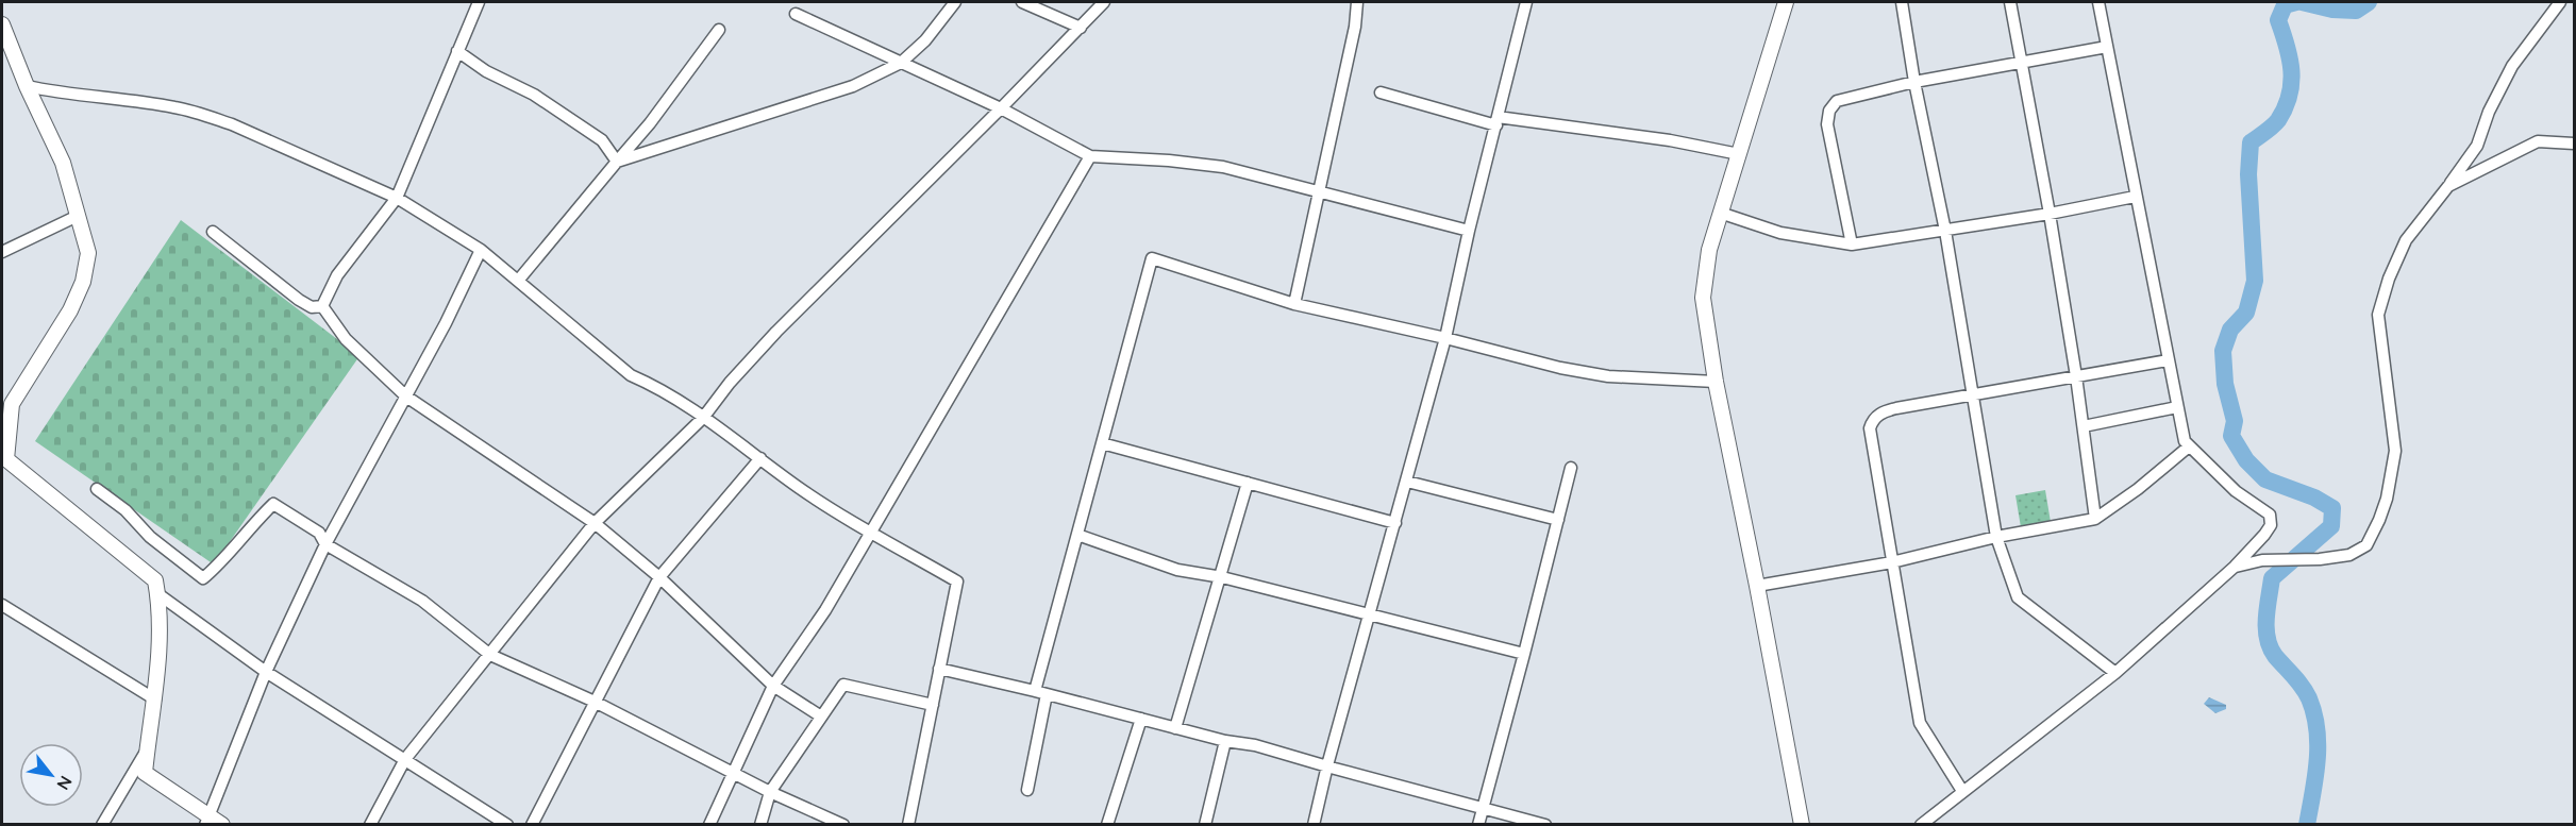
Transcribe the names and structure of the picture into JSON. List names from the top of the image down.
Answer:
{
  "north": "bottom right"
}
